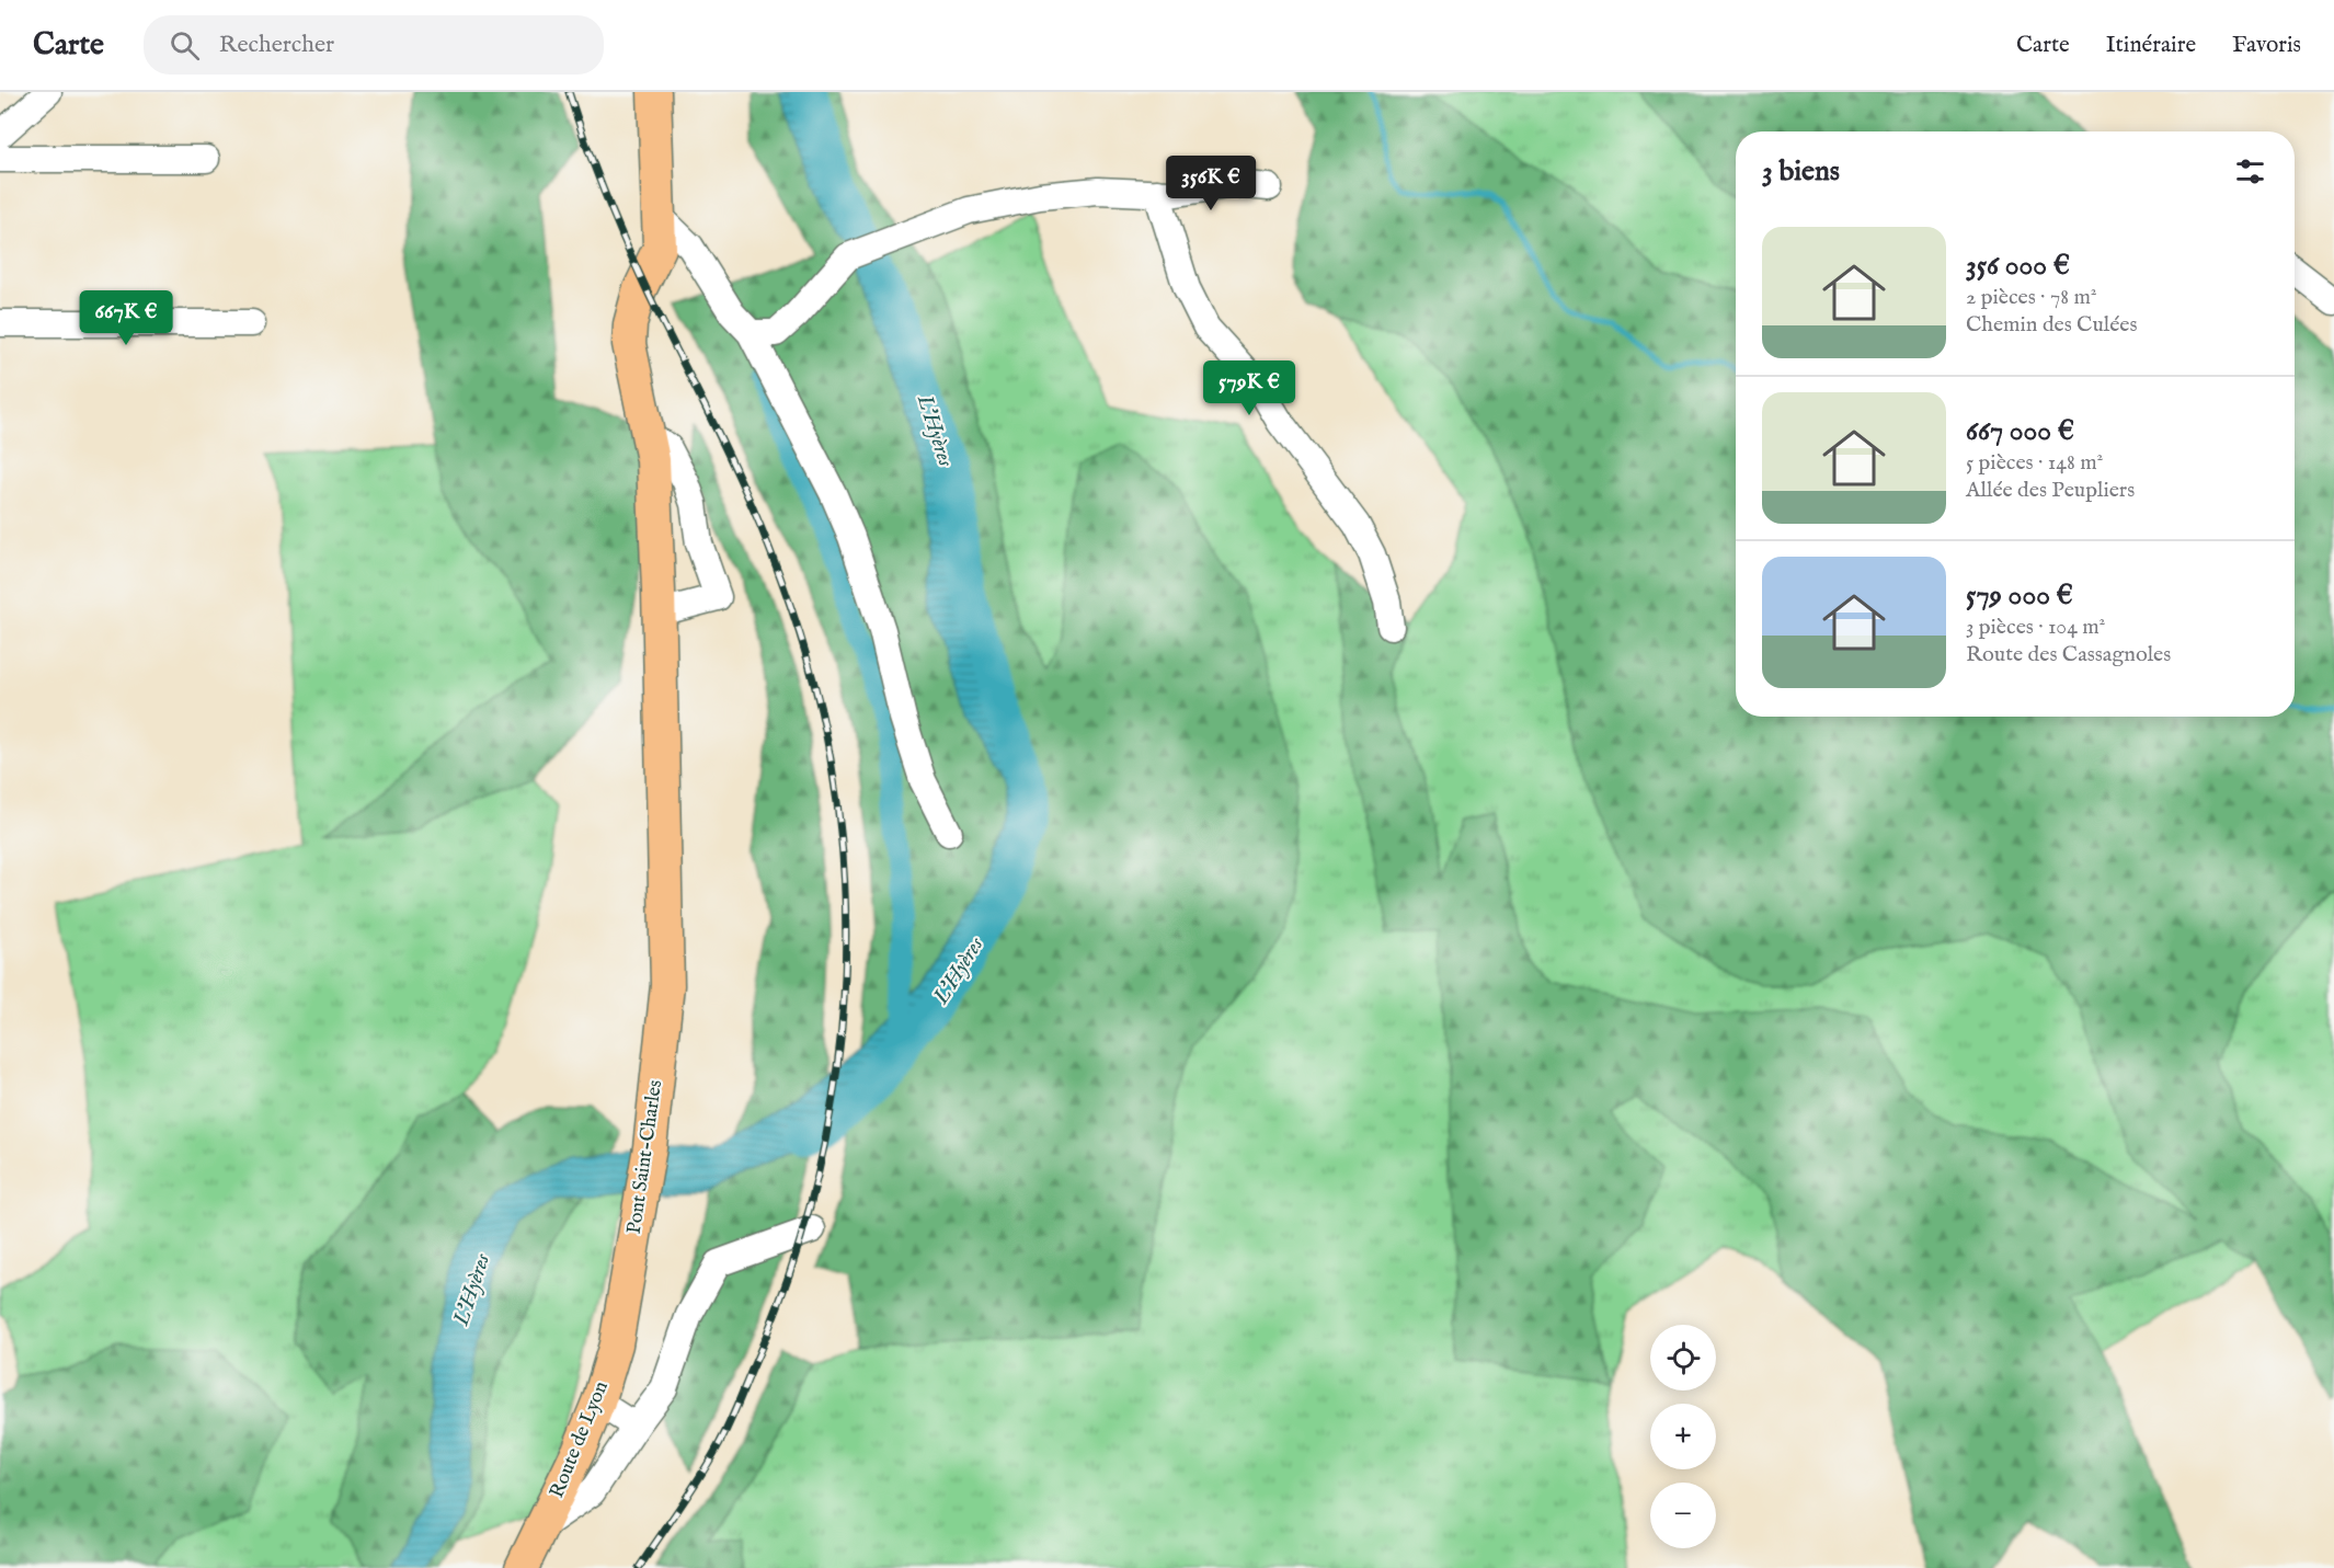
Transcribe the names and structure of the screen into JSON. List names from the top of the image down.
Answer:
{
  "streets": {
    "main road": ["Pont Saint-Charles", "Route de Lyon"]
  },
  "crossings": [
    ["Pont Saint-Charles", "Route de Lyon"]
  ],
  "water": ["L'Hyères"],
  "page": {
    "header": "Carte",
    "search": "Rechercher",
    "nav": ["Carte", "Itinéraire", "Favoris"],
    "heading": "3 biens",
    "price": ["356K €", "667K €", "579K €"],
    "list": [
      {
        "name": "356 000 €",
        "note": "2 pièces · 78 m² · Chemin des Culées"
      },
      {
        "name": "667 000 €",
        "note": "5 pièces · 148 m² · Allée des Peupliers"
      },
      {
        "name": "579 000 €",
        "note": "3 pièces · 104 m² · Route des Cassagnoles"
      }
    ],
    "map_buttons": ["+", "−"]
  }
}
